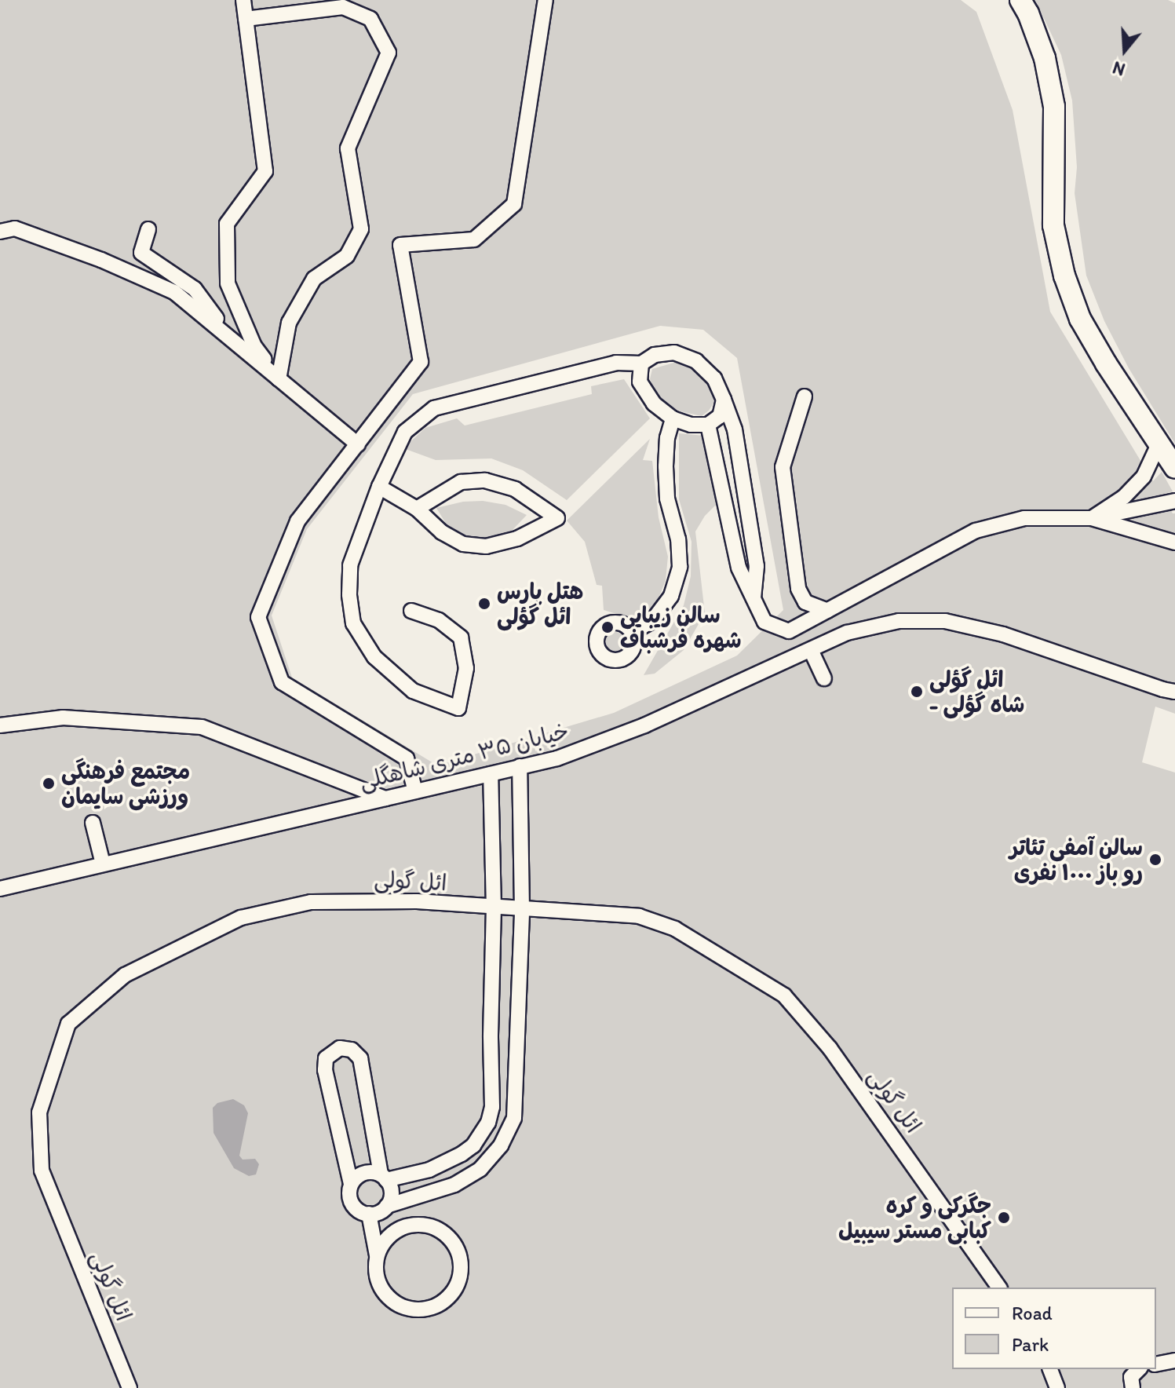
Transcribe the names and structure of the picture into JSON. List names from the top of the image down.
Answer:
{
  "streets": {
    "street": ["خیابان ۳۵ متری شاهگلی", "ائل گولی"]
  },
  "places": [
    "هتل پارس ائل گؤلی",
    "سالن زیبایی شهره فرشباف",
    "ائل گؤلی - شاه گؤلی",
    "مجتمع فرهنگی ورزشی سایمان",
    "سالن آمفی تئاتر رو باز ۱۰۰۰ نفری",
    "جگرکی و کره کبابی مستر سیبیل"
  ],
  "legend": ["Road", "Park"],
  "north": "bottom"
}
